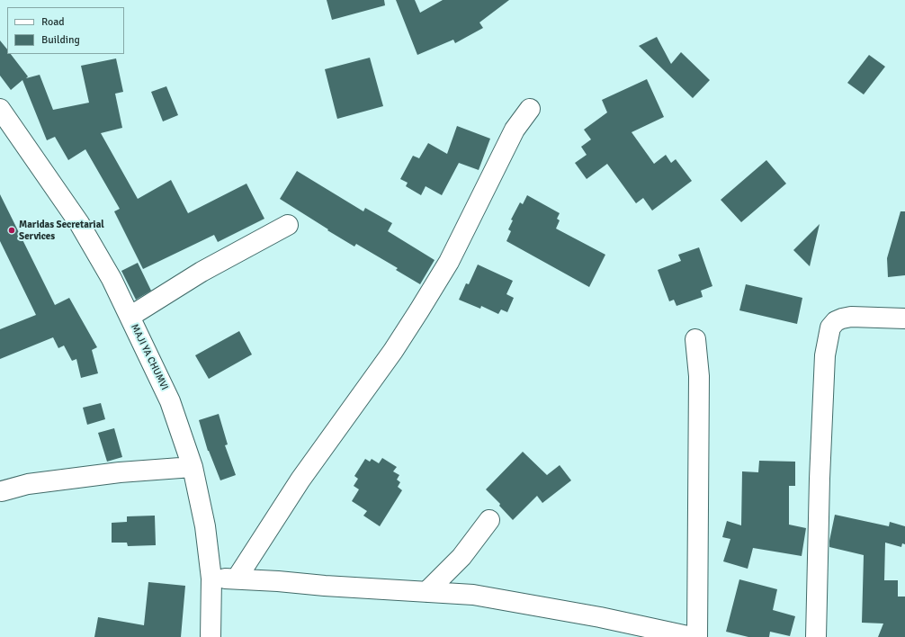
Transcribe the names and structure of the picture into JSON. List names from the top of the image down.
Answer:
{
  "streets": {
    "street": ["MAJI YA CHUMVI"]
  },
  "places": ["Maridas Secretarial Services"],
  "legend": ["Road", "Building"]
}
